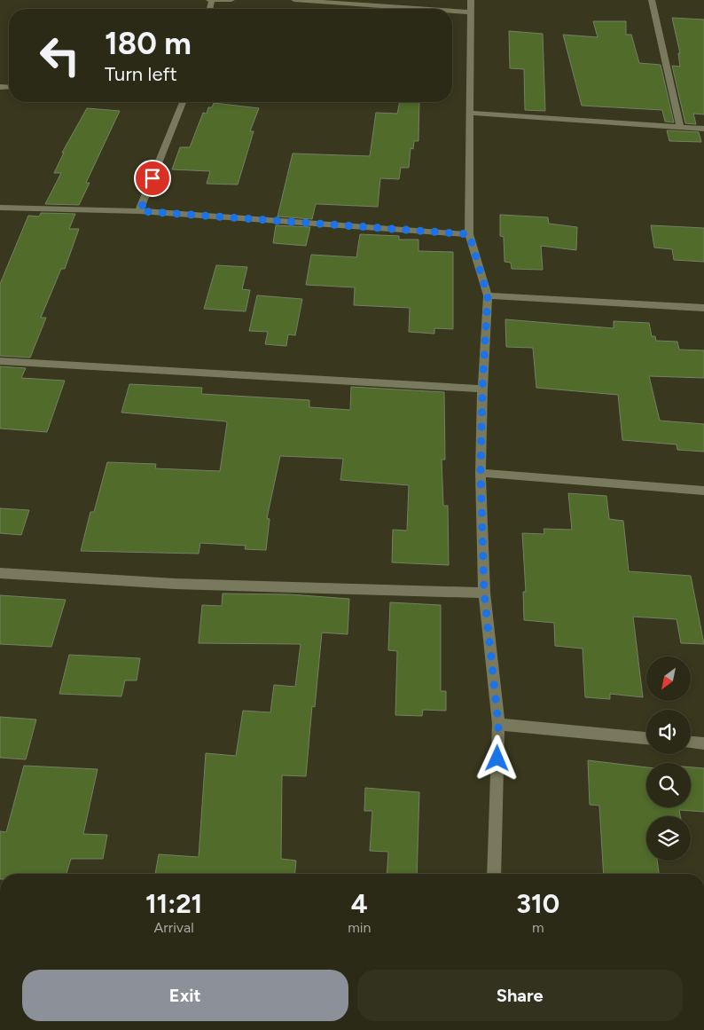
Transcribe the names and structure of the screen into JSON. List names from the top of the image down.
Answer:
{
  "north": "bottom left",
  "page": {
    "turn": ["180 m", "Turn left"],
    "eta": [
      "11:21",
      "Arrival",
      "4",
      "min",
      "310",
      "m"
    ],
    "buttons": ["Exit", "Share"]
  }
}
